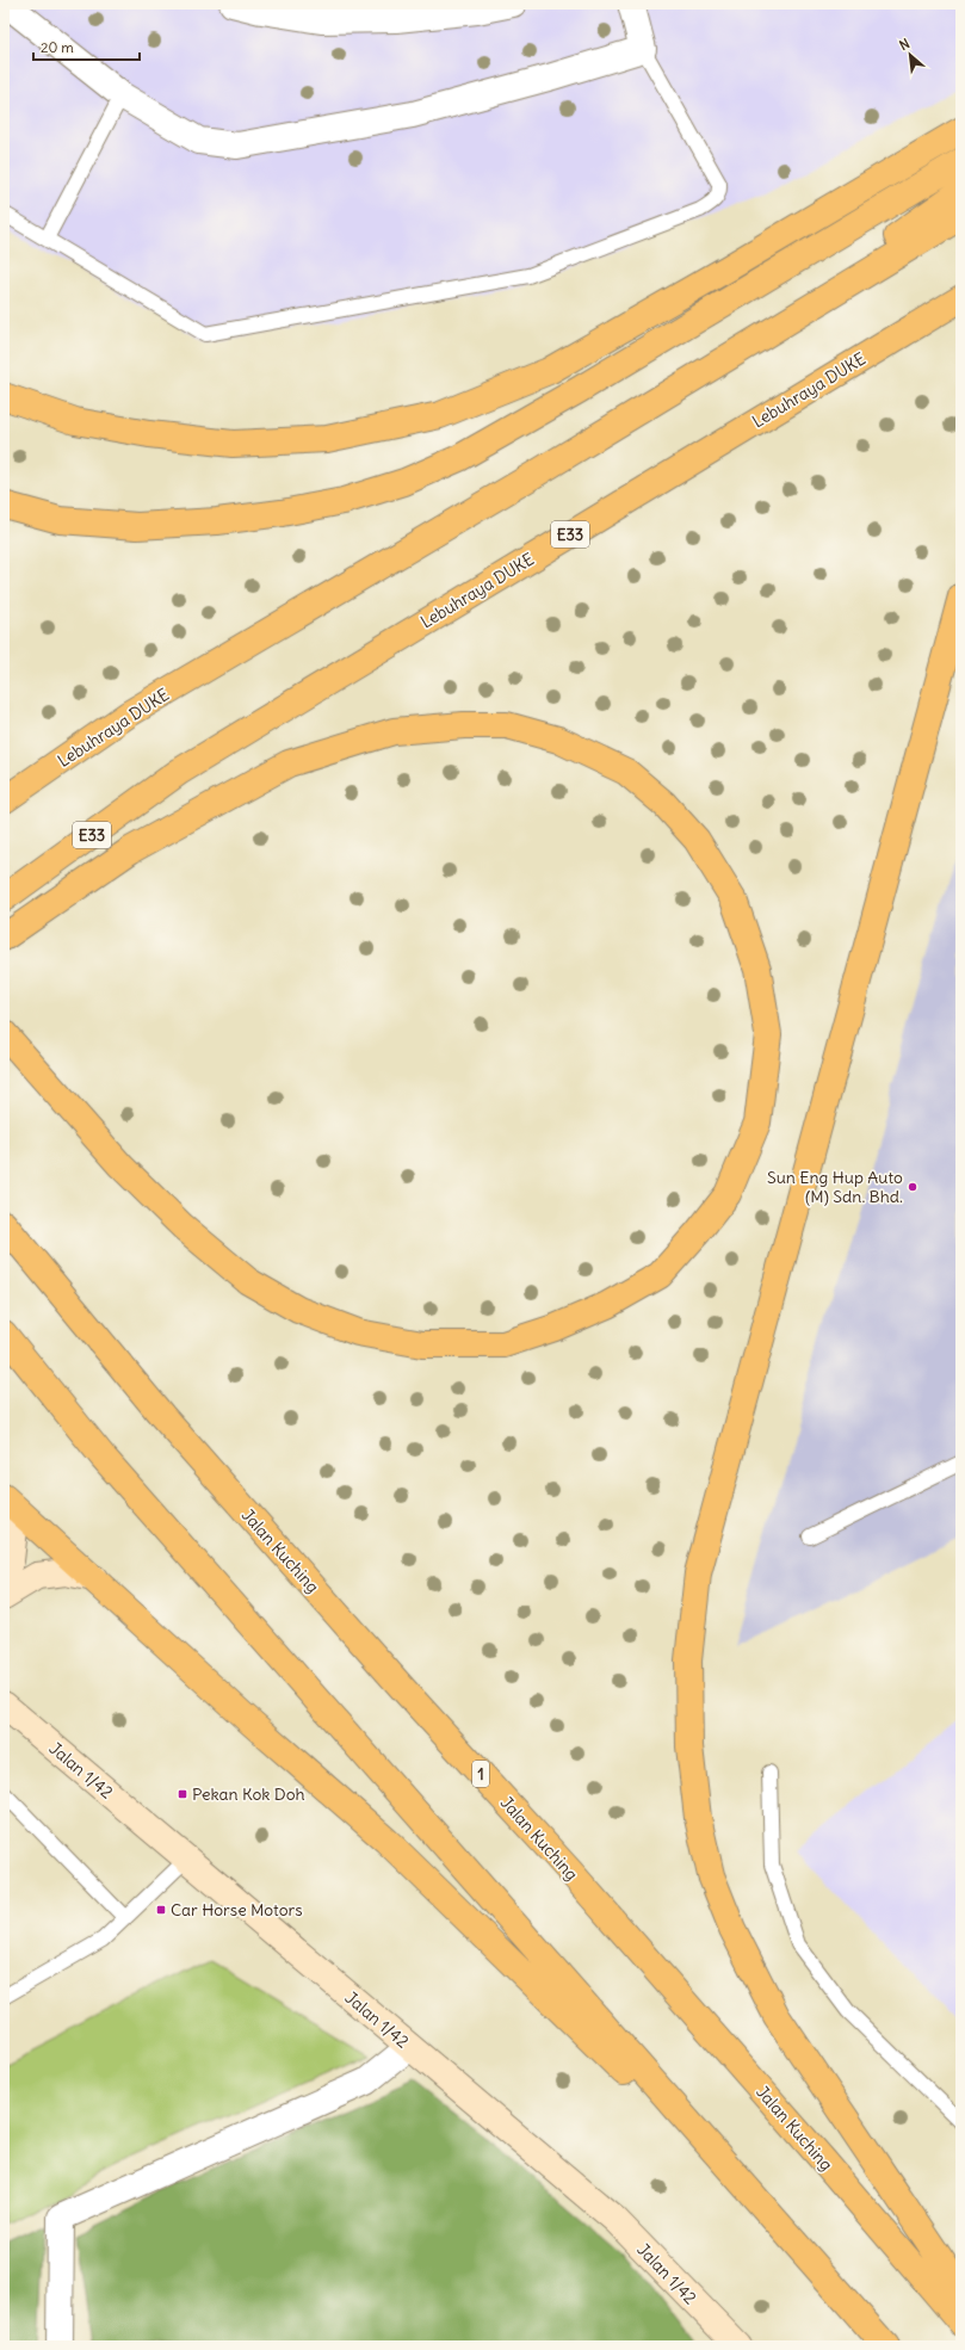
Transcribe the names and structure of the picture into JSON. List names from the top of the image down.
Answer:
{
  "streets": {
    "highway": [
      "Lebuhraya DUKE",
      "E33",
      "Jalan Kuching",
      "1"
    ],
    "street": ["Jalan 1/42"]
  },
  "places": {
    "other": ["Sun Eng Hup Auto (M) Sdn. Bhd."],
    "transit": ["Pekan Kok Doh", "Car Horse Motors"]
  },
  "scale_bar": "20 m",
  "north": "top left"
}
